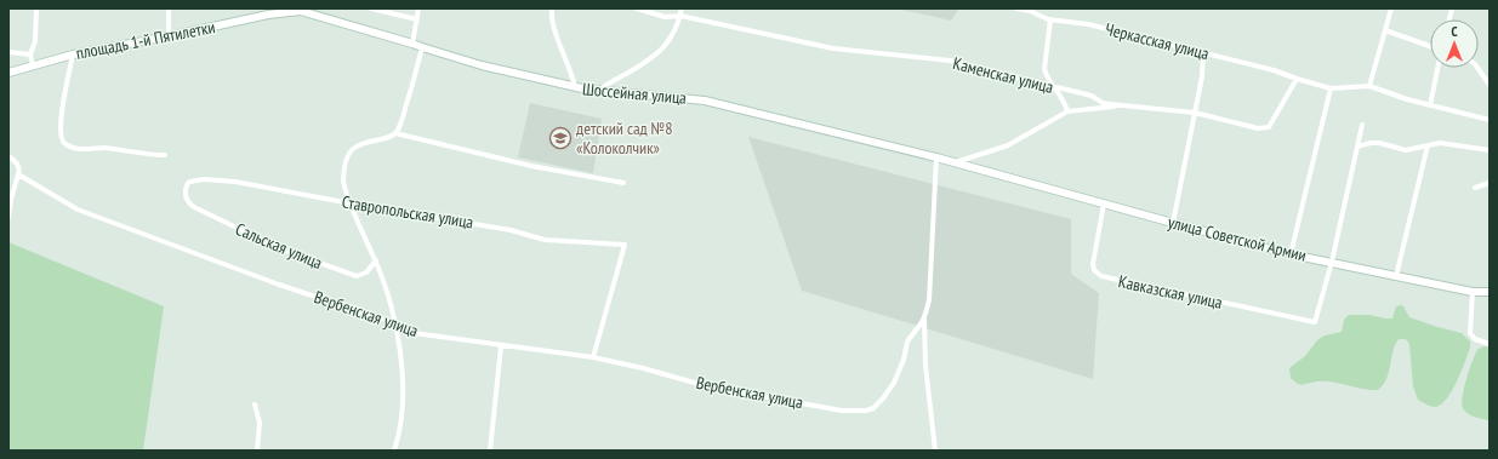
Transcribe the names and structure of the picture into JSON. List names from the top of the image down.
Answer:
{
  "streets": {
    "main road": ["площадь 1-й Пятилетки", "Шоссейная улица", "улица Советской Армии"],
    "street": [
      "Черкасская улица",
      "Каменская улица",
      "Ставропольская улица",
      "Сальская улица",
      "Кавказская улица",
      "Вербенская улица"
    ]
  },
  "crossings": [
    ["площадь 1-й Пятилетки", "Шоссейная улица"],
    ["Черкасская улица", "Каменская улица"],
    ["Шоссейная улица", "улица Советской Армии"],
    ["Ставропольская улица", "Сальская улица"],
    ["Ставропольская улица", "Вербенская улица"],
    ["улица Советской Армии", "Кавказская улица"]
  ],
  "places": {
    "school or university": ["детский сад №8 «Колоколчик»"]
  },
  "north": "top"
}
